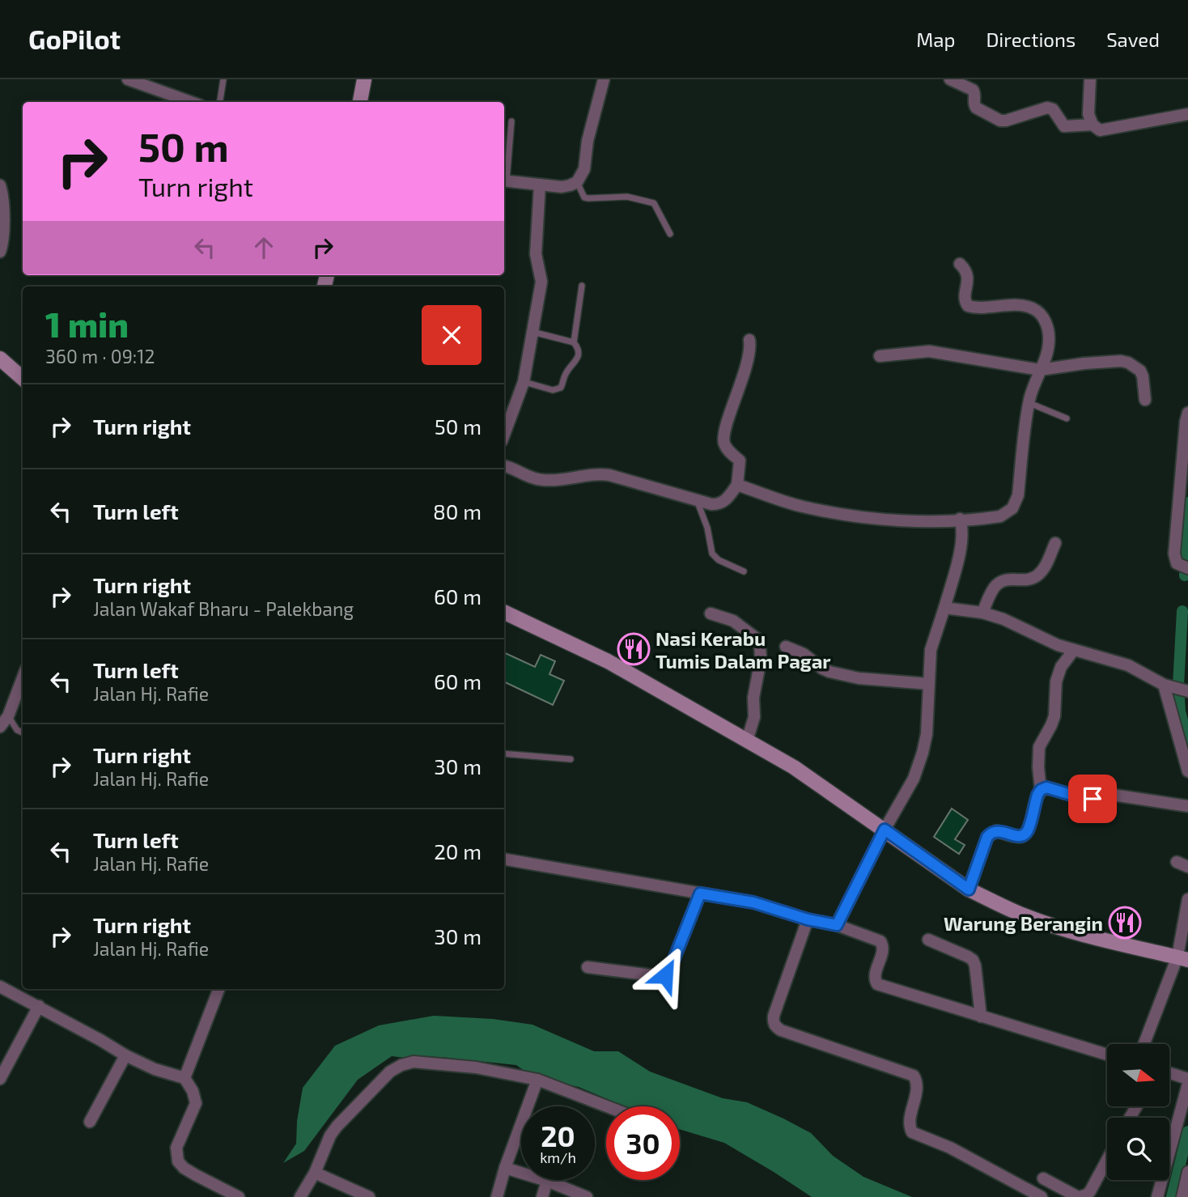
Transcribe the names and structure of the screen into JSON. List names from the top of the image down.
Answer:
{
  "places": {
    "restaurant": ["Nasi Kerabu Tumis Dalam Pagar", "Warung Berangin"]
  },
  "north": "right",
  "page": {
    "header": "GoPilot",
    "nav": ["Map", "Directions", "Saved"],
    "turn": ["50 m", "Turn right"],
    "heading": ["1 min", "360 m · 09:12"],
    "list": [
      {
        "name": "Turn right",
        "value": "50 m"
      },
      {
        "name": "Turn left",
        "value": "80 m"
      },
      {
        "name": "Turn right",
        "note": "Jalan Wakaf Bharu - Palekbang",
        "value": "60 m"
      },
      {
        "name": "Turn left",
        "note": "Jalan Hj. Rafie",
        "value": "60 m"
      },
      {
        "name": "Turn right",
        "note": "Jalan Hj. Rafie",
        "value": "30 m"
      },
      {
        "name": "Turn left",
        "note": "Jalan Hj. Rafie",
        "value": "20 m"
      },
      {
        "name": "Turn right",
        "note": "Jalan Hj. Rafie",
        "value": "30 m"
      }
    ],
    "speed": "20 km/h",
    "limit": "30"
  }
}
